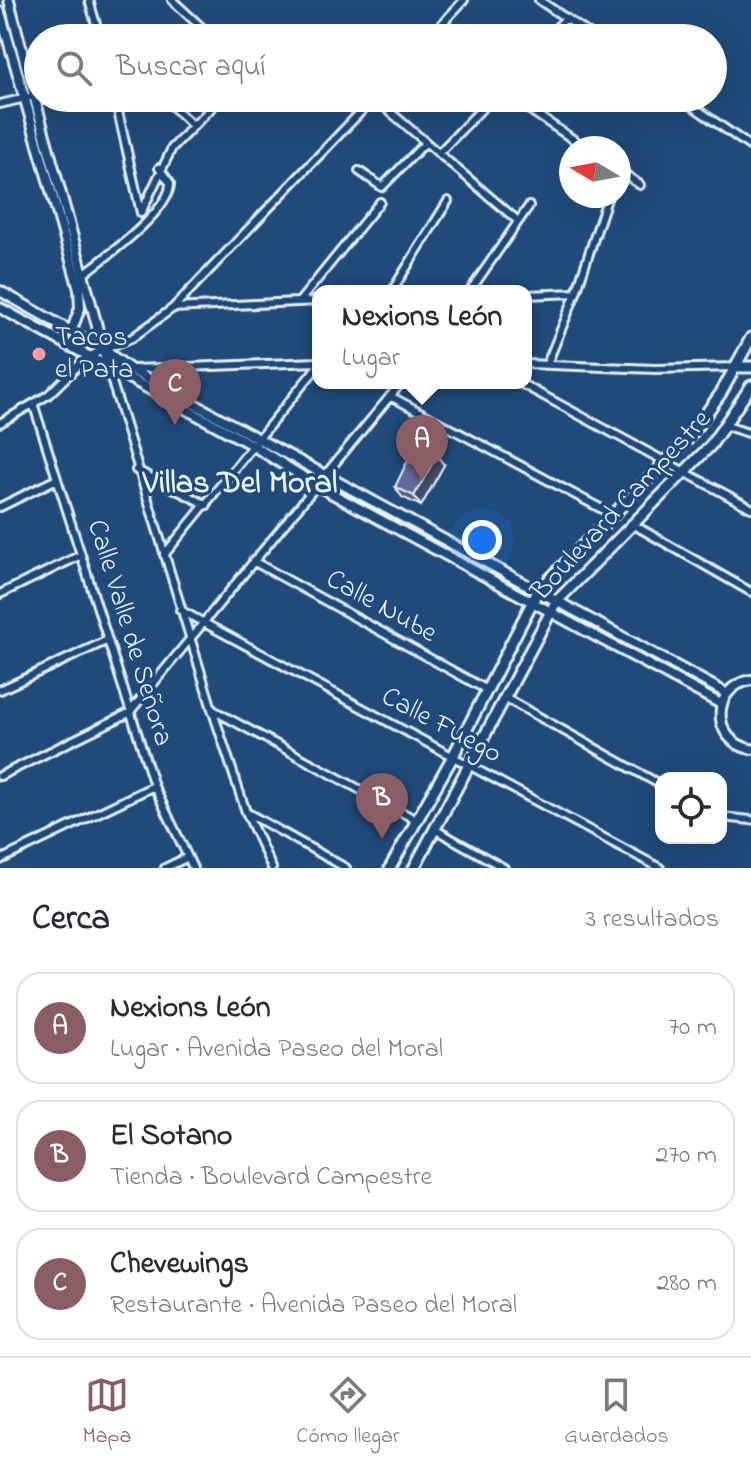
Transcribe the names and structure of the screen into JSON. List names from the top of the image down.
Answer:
{
  "streets": {
    "main road": ["Boulevard Campestre"],
    "street": ["Calle Nube", "Calle Valle de Señora", "Calle Fuego"]
  },
  "crossings": [
    ["Boulevard Campestre", "Calle Nube"],
    ["Boulevard Campestre", "Calle Fuego"]
  ],
  "districts": ["Villas Del Moral"],
  "places": ["Tacos el Pata"],
  "north": "left",
  "page": {
    "search": "Buscar aquí",
    "popup": ["Nexions León", "Lugar"],
    "pins": ["C", "A", "B"],
    "heading": ["Cerca", "3 resultados"],
    "list": [
      {
        "mark": "A",
        "name": "Nexions León",
        "note": "Lugar · Avenida Paseo del Moral",
        "value": "70 m"
      },
      {
        "mark": "B",
        "name": "El Sotano",
        "note": "Tienda · Boulevard Campestre",
        "value": "270 m"
      },
      {
        "mark": "C",
        "name": "Chevewings",
        "note": "Restaurante · Avenida Paseo del Moral",
        "value": "280 m"
      }
    ],
    "nav": ["Mapa", "Cómo llegar", "Guardados"]
  }
}
